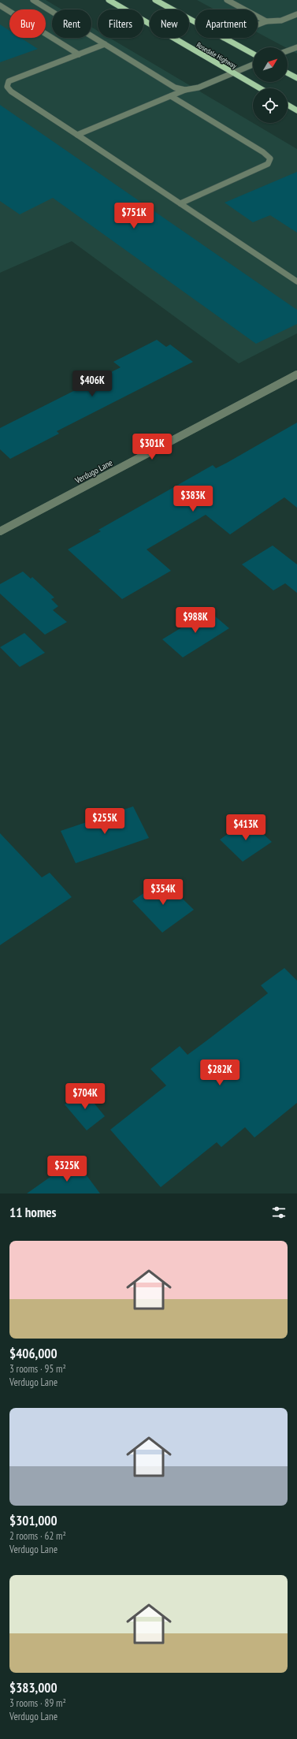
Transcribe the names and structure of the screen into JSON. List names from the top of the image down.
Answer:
{
  "streets": {
    "main road": ["Rosedale Highway"],
    "street": ["Verdugo Lane"]
  },
  "north": "top right",
  "page": {
    "chip": [
      "Buy",
      "Rent",
      "Filters",
      "New",
      "Apartment"
    ],
    "price": [
      "$751K",
      "$406K",
      "$301K",
      "$383K",
      "$988K",
      "$255K",
      "$413K",
      "$354K",
      "$282K",
      "$704K",
      "$325K"
    ],
    "heading": "11 homes",
    "list": [
      {
        "name": "$406,000",
        "note": "3 rooms · 95 m² · Verdugo Lane"
      },
      {
        "name": "$301,000",
        "note": "2 rooms · 62 m² · Verdugo Lane"
      },
      {
        "name": "$383,000",
        "note": "3 rooms · 89 m² · Verdugo Lane"
      }
    ]
  }
}
